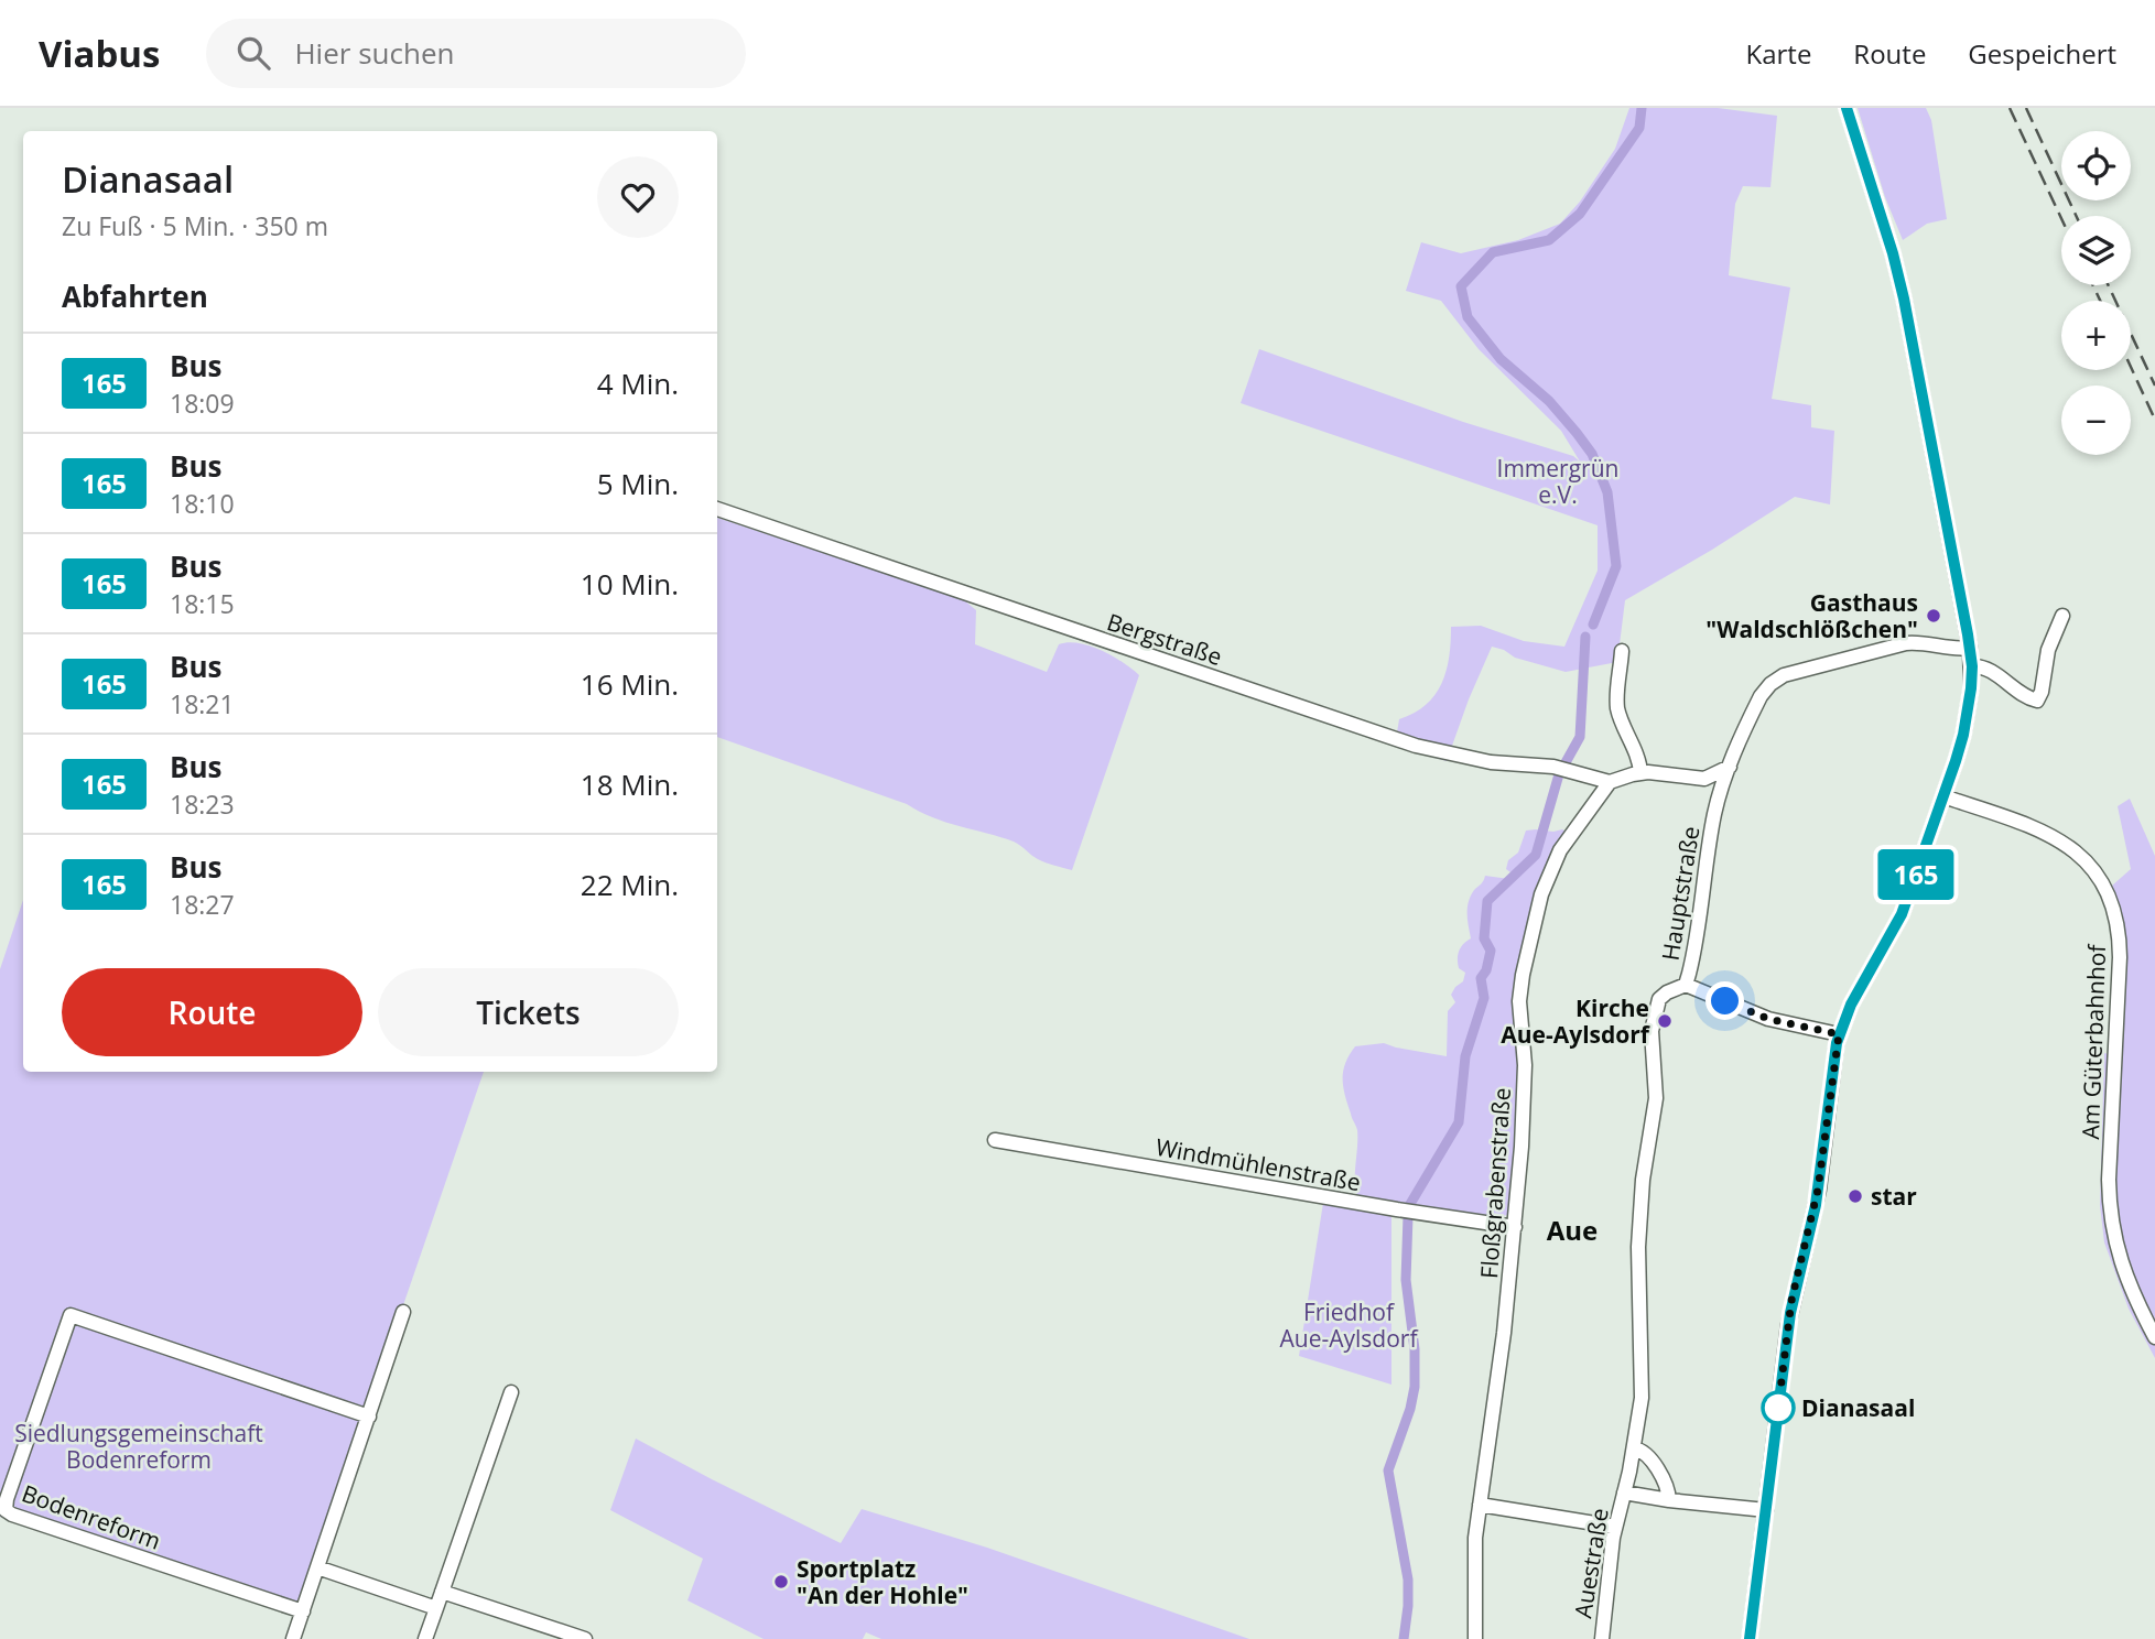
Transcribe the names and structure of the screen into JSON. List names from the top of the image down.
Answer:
{
  "streets": {
    "street": [
      "Bergstraße",
      "Hauptstraße",
      "Am Güterbahnhof",
      "Windmühlenstraße",
      "Floßgrabenstraße",
      "Bodenreform",
      "Auestraße"
    ]
  },
  "crossings": [
    ["Bergstraße", "Floßgrabenstraße"],
    ["Hauptstraße", "Auestraße"],
    ["Windmühlenstraße", "Floßgrabenstraße"]
  ],
  "districts": ["Aue"],
  "parks": ["Immergrün e.V.", "Friedhof Aue-Aylsdorf", "Siedlungsgemeinschaft Bodenreform"],
  "places": [
    "Gasthaus \"Waldschlößchen\"",
    "Kirche Aue-Aylsdorf",
    "star",
    "Dianasaal",
    "Sportplatz \"An der Hohle\""
  ],
  "lines": ["bus line 165"],
  "page": {
    "header": "Viabus",
    "search": "Hier suchen",
    "nav": ["Karte", "Route", "Gespeichert"],
    "on_map": "165",
    "map_buttons": ["+", "−"],
    "heading": [
      ["Dianasaal", "Zu Fuß · 5 Min. · 350 m"],
      "Abfahrten"
    ],
    "list": [
      {
        "mark": "165",
        "name": "Bus",
        "note": "18:09",
        "value": "4 Min."
      },
      {
        "mark": "165",
        "name": "Bus",
        "note": "18:10",
        "value": "5 Min."
      },
      {
        "mark": "165",
        "name": "Bus",
        "note": "18:15",
        "value": "10 Min."
      },
      {
        "mark": "165",
        "name": "Bus",
        "note": "18:21",
        "value": "16 Min."
      },
      {
        "mark": "165",
        "name": "Bus",
        "note": "18:23",
        "value": "18 Min."
      },
      {
        "mark": "165",
        "name": "Bus",
        "note": "18:27",
        "value": "22 Min."
      }
    ],
    "buttons": ["Route", "Tickets"]
  }
}
